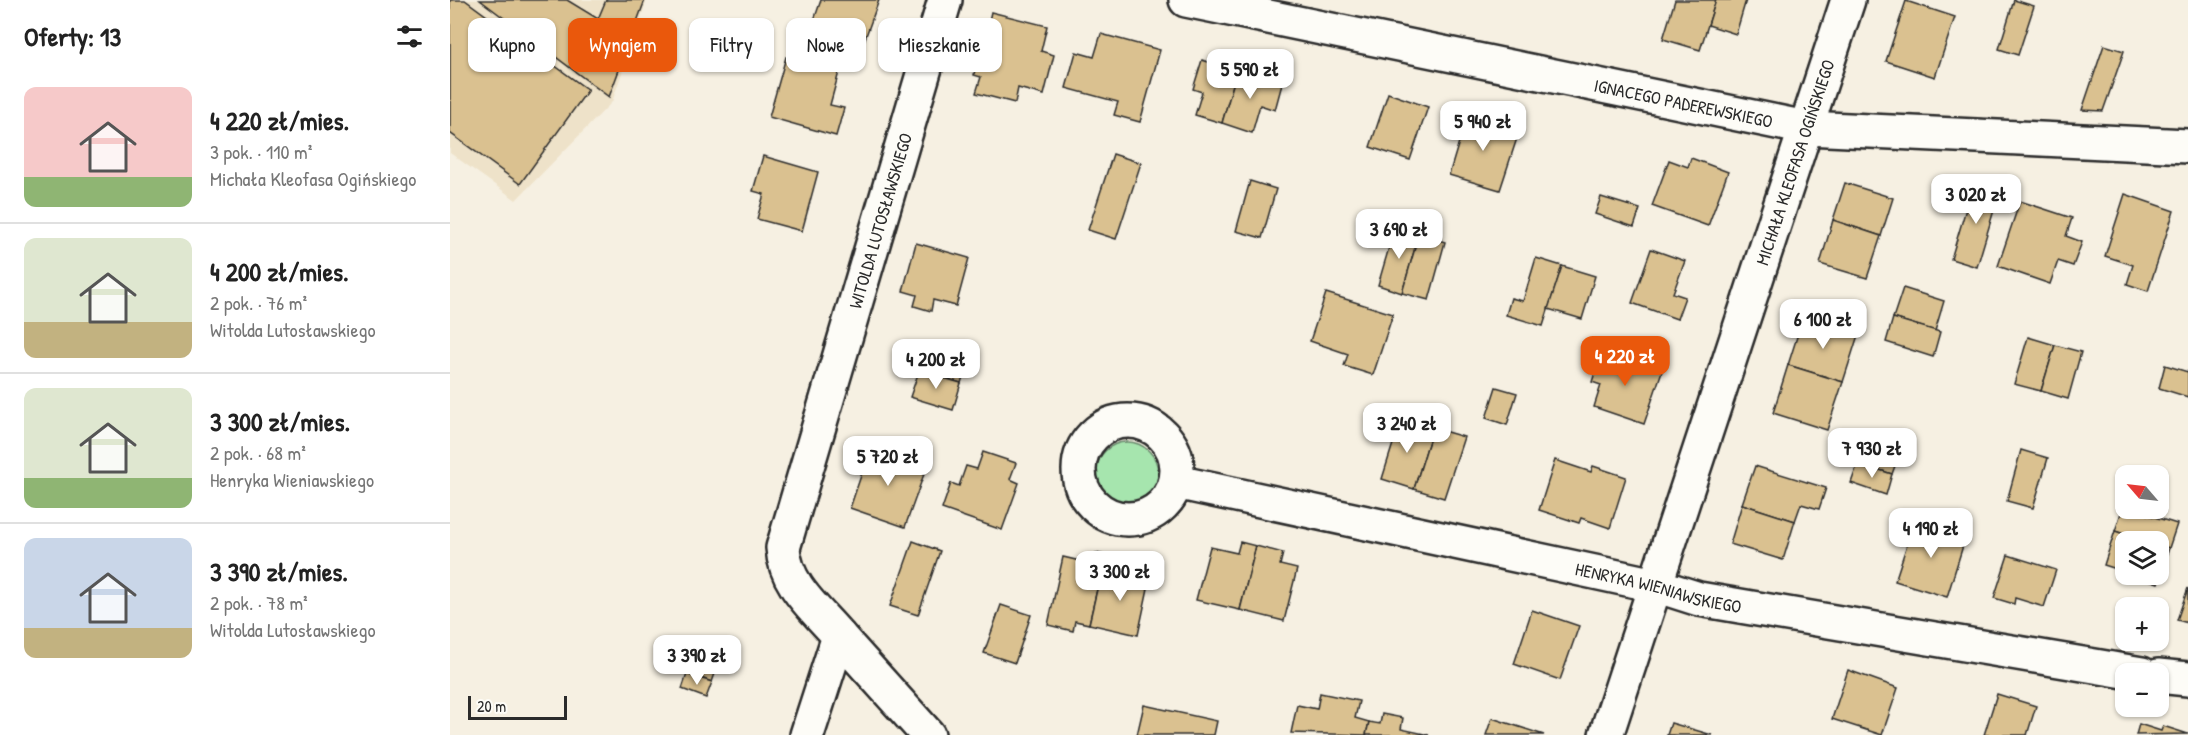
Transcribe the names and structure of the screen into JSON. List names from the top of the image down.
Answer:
{
  "streets": {
    "street": [
      "IGNACEGO PADEREWSKIEGO",
      "MICHAŁA KLEOFASA OGIŃSKIEGO",
      "WITOLDA LUTOSŁAWSKIEGO",
      "HENRYKA WIENIAWSKIEGO"
    ]
  },
  "crossings": [
    ["IGNACEGO PADEREWSKIEGO", "MICHAŁA KLEOFASA OGIŃSKIEGO"],
    ["MICHAŁA KLEOFASA OGIŃSKIEGO", "HENRYKA WIENIAWSKIEGO"]
  ],
  "scale_bar": "20 m",
  "north": "top left",
  "page": {
    "heading": "Oferty: 13",
    "chip": [
      "Kupno",
      "Wynajem",
      "Filtry",
      "Nowe",
      "Mieszkanie"
    ],
    "price": [
      "5 590 zł",
      "5 940 zł",
      "3 020 zł",
      "3 690 zł",
      "6 100 zł",
      "4 220 zł",
      "4 200 zł",
      "3 240 zł",
      "7 930 zł",
      "5 720 zł",
      "4 190 zł",
      "3 300 zł",
      "3 390 zł"
    ],
    "list": [
      {
        "name": "4 220 zł/mies.",
        "note": "3 pok. · 110 m² · Michała Kleofasa Ogińskiego"
      },
      {
        "name": "4 200 zł/mies.",
        "note": "2 pok. · 76 m² · Witolda Lutosławskiego"
      },
      {
        "name": "3 300 zł/mies.",
        "note": "2 pok. · 68 m² · Henryka Wieniawskiego"
      },
      {
        "name": "3 390 zł/mies.",
        "note": "2 pok. · 78 m² · Witolda Lutosławskiego"
      }
    ],
    "map_buttons": ["+", "−"],
    "scale": "20 m"
  }
}
